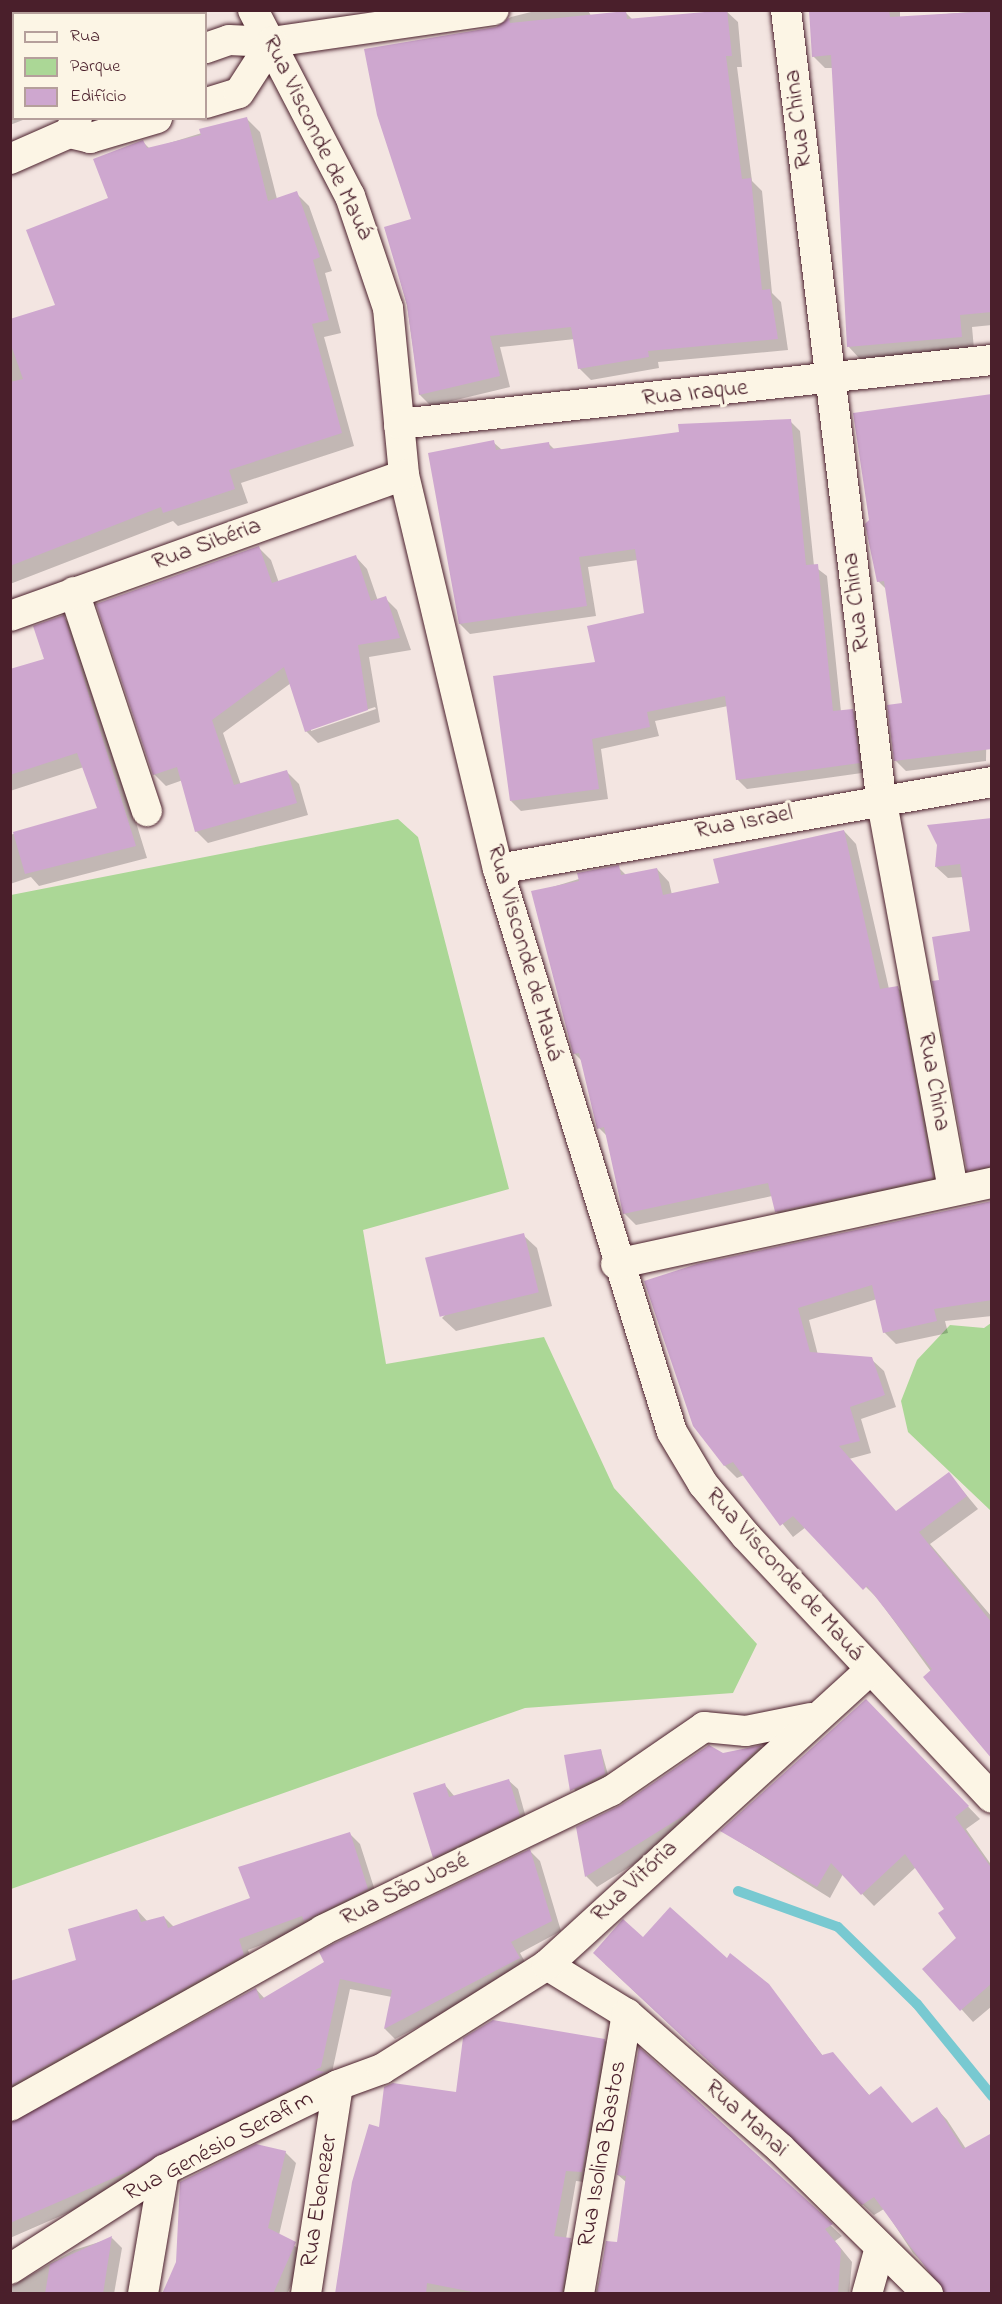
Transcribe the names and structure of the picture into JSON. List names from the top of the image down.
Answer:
{
  "streets": {
    "street": [
      "Rua China",
      "Rua Visconde de Mauá",
      "Rua Iraque",
      "Rua Sibéria",
      "Rua Israel",
      "Rua Vitória",
      "Rua São José",
      "Rua Manai",
      "Rua Genésio Serafim",
      "Rua Isolina Bastos",
      "Rua Ebenezer"
    ]
  },
  "crossings": [
    ["Rua China", "Rua Iraque"],
    ["Rua China", "Rua Israel"],
    ["Rua Visconde de Mauá", "Rua Iraque"],
    ["Rua Visconde de Mauá", "Rua Sibéria"],
    ["Rua Visconde de Mauá", "Rua Israel"],
    ["Rua Visconde de Mauá", "Rua Vitória"],
    ["Rua Vitória", "Rua São José"],
    ["Rua Vitória", "Rua Manai"],
    ["Rua Vitória", "Rua Genésio Serafim"],
    ["Rua Vitória", "Rua Ebenezer"],
    ["Rua Manai", "Rua Isolina Bastos"],
    ["Rua Genésio Serafim", "Rua Ebenezer"]
  ],
  "legend": ["Rua", "Parque", "Edifício"]
}
